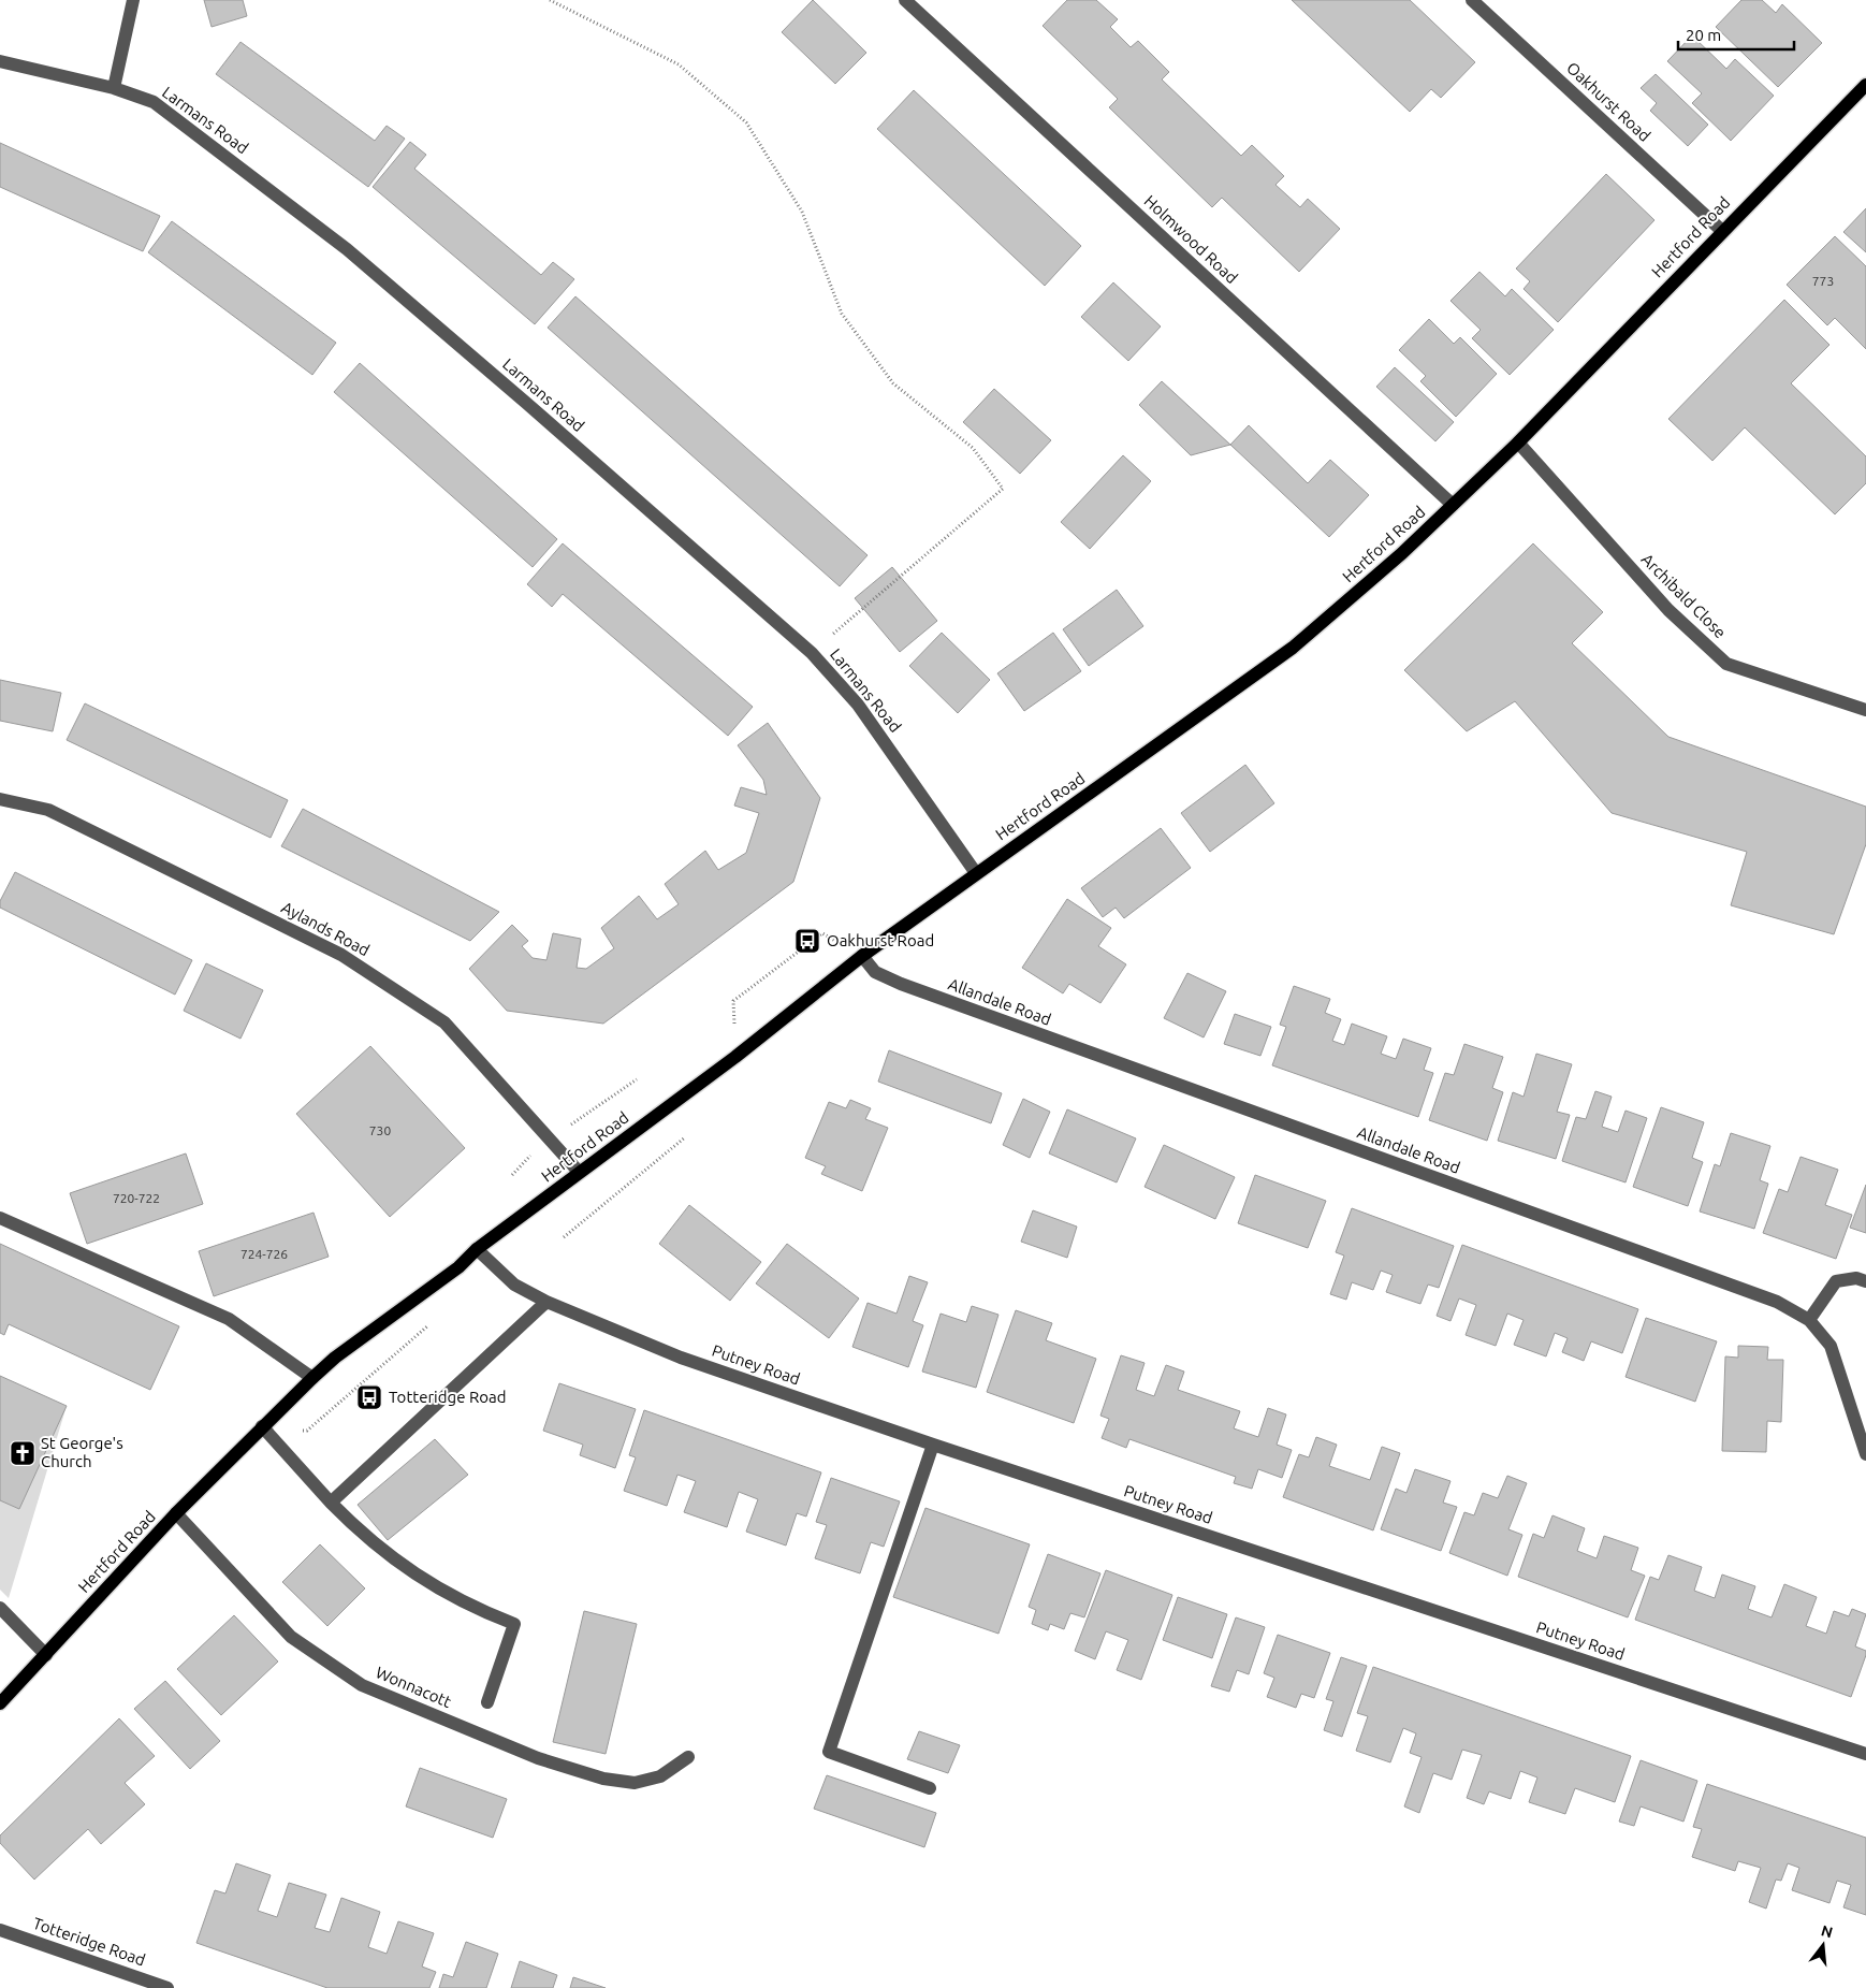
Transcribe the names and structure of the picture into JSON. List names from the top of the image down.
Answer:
{
  "streets": {
    "main road": ["Hertford Road"],
    "street": [
      "Oakhurst Road",
      "Larmans Road",
      "Holmwood Road",
      "Archibald Close",
      "Aylands Road",
      "Allandale Road",
      "Putney Road",
      "Wonnacott",
      "Totteridge Road"
    ]
  },
  "crossings": [
    ["Oakhurst Road", "Hertford Road"],
    ["Larmans Road", "Hertford Road"],
    ["Hertford Road", "Holmwood Road"],
    ["Hertford Road", "Archibald Close"],
    ["Hertford Road", "Aylands Road"],
    ["Hertford Road", "Allandale Road"],
    ["Hertford Road", "Putney Road"],
    ["Hertford Road", "Wonnacott"]
  ],
  "places": {
    "bus stop": ["Oakhurst Road", "Totteridge Road"],
    "church": ["St George's Church"]
  },
  "house_numbers": [
    "773",
    "730",
    "720-722",
    "724-726"
  ],
  "scale_bar": "20 m",
  "north": "top"
}
